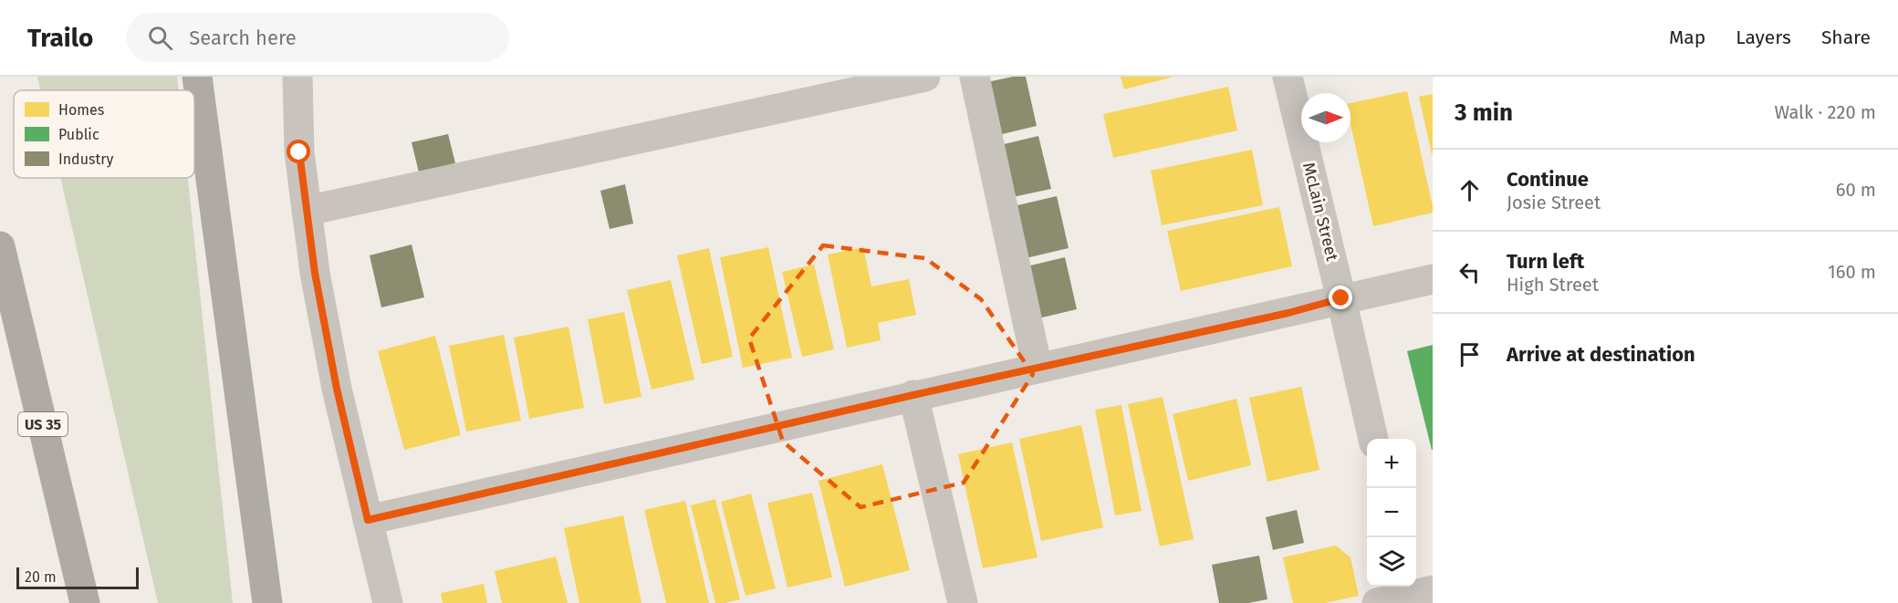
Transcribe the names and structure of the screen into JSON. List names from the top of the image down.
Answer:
{
  "streets": {
    "highway": ["US 35"],
    "street": ["McLain Street"]
  },
  "legend": ["Homes", "Public", "Industry"],
  "scale_bar": "20 m",
  "north": "right",
  "page": {
    "header": "Trailo",
    "search": "Search here",
    "nav": ["Map", "Layers", "Share"],
    "heading": ["3 min", "Walk · 220 m"],
    "list": [
      ["Continue", "Josie Street", "60 m"],
      ["Turn left", "High Street", "160 m"],
      "Arrive at destination"
    ],
    "map_buttons": ["+", "−"],
    "scale": "20 m"
  }
}
